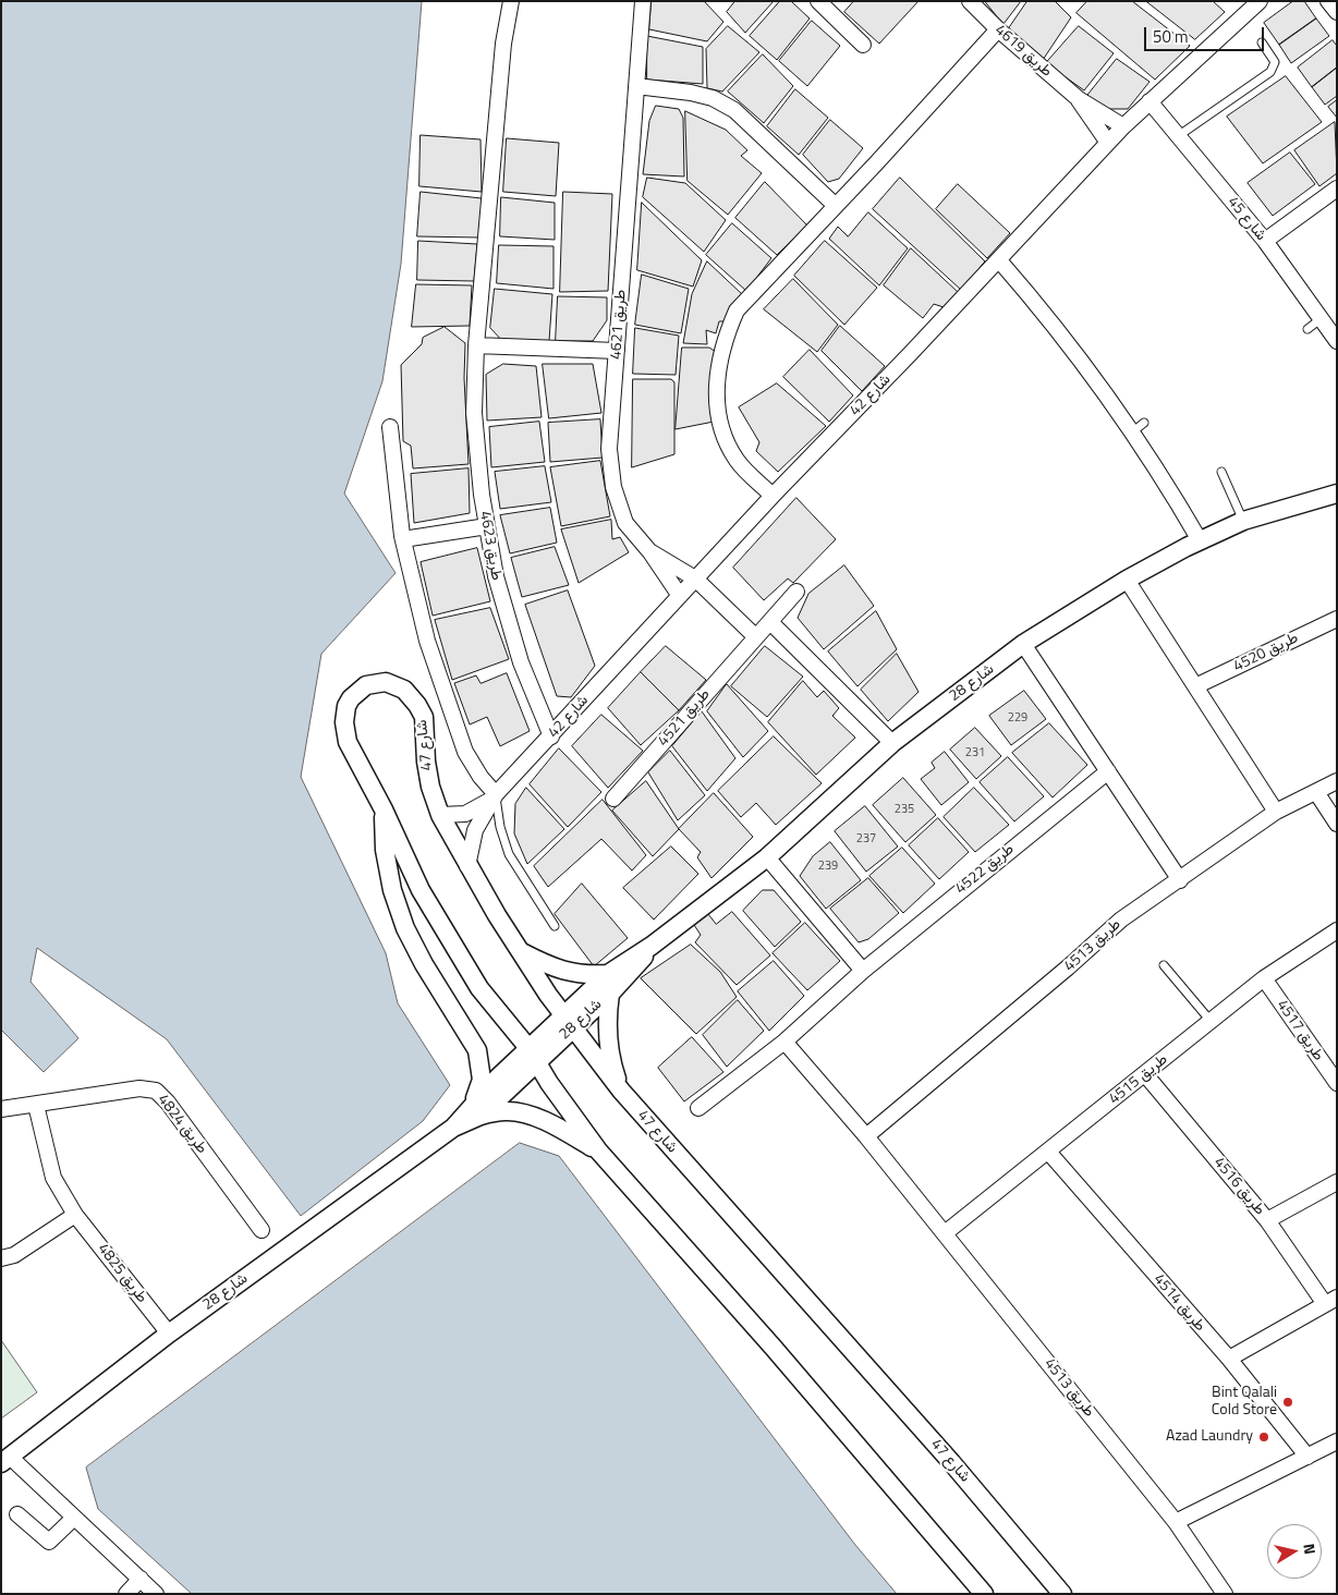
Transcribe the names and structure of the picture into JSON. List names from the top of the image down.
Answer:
{
  "streets": {
    "street": [
      "طريق 4619",
      "شارع 45",
      "طريق 4621",
      "شارع 42",
      "طريق 4623",
      "طريق 4520",
      "شارع 28",
      "طريق 4521",
      "شارع 47",
      "طريق 4522",
      "طريق 4513",
      "طريق 4517",
      "طريق 4515",
      "طريق 4824",
      "طريق 4516",
      "طريق 4825",
      "طريق 4514"
    ]
  },
  "crossings": [
    ["طريق 4619", "شارع 42"],
    ["شارع 45", "شارع 42"],
    ["طريق 4621", "شارع 42"],
    ["شارع 42", "طريق 4623"],
    ["شارع 42", "شارع 47"],
    ["شارع 28", "شارع 47"],
    ["شارع 28", "طريق 4825"],
    ["طريق 4522", "طريق 4513"],
    ["طريق 4513", "طريق 4515"],
    ["طريق 4517", "طريق 4515"],
    ["طريق 4515", "طريق 4516"],
    ["طريق 4515", "طريق 4514"],
    ["طريق 4824", "طريق 4825"],
    ["طريق 4516", "طريق 4514"]
  ],
  "places": ["Bint Qalali Cold Store", "Azad Laundry"],
  "house_numbers": [
    "229",
    "231",
    "235",
    "237",
    "239"
  ],
  "scale_bar": "50 m",
  "north": "right"
}
